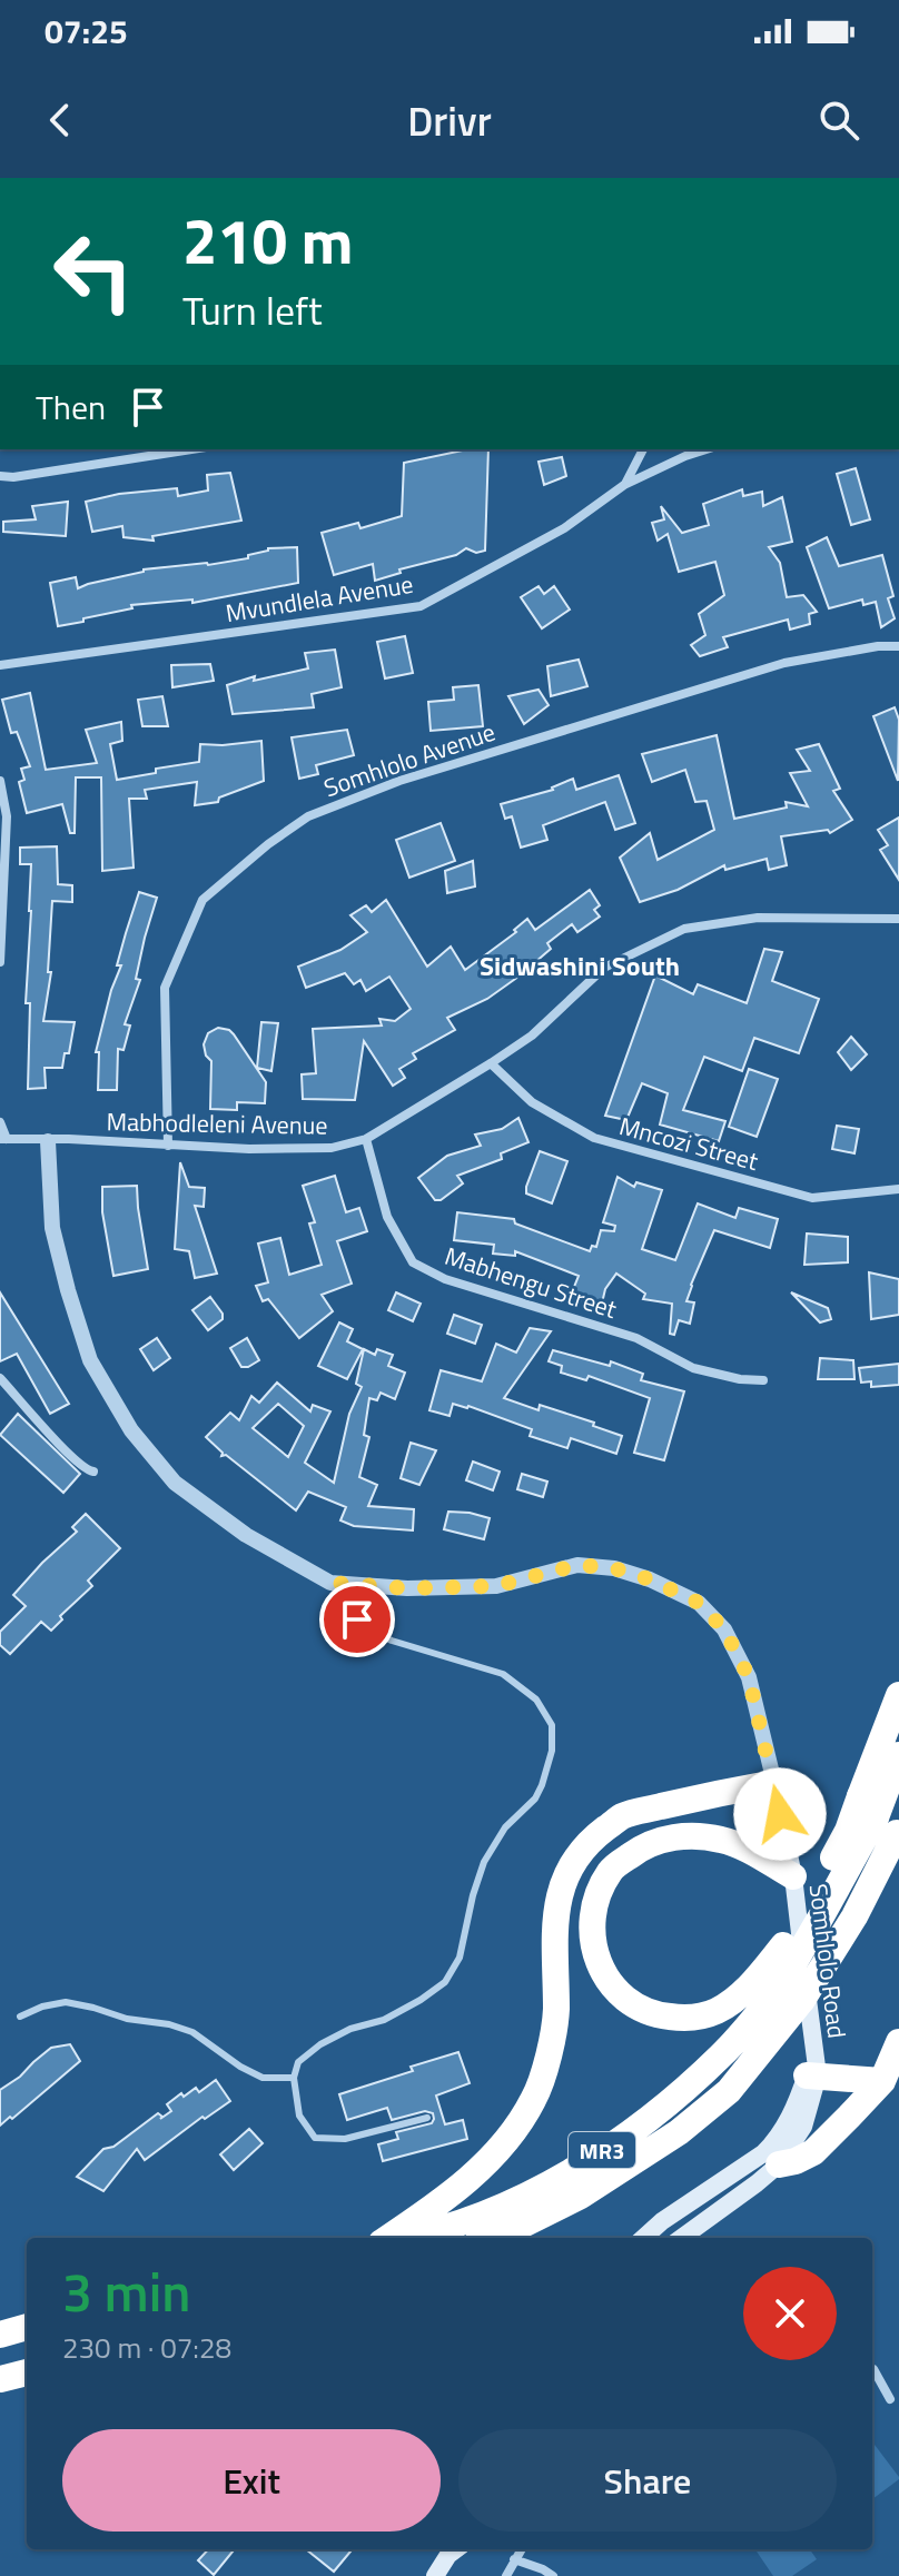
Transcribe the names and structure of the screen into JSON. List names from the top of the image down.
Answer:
{
  "streets": {
    "highway": ["MR3"],
    "main road": ["Somhlolo Road"],
    "street": [
      "Mvundlela Avenue",
      "Somhlolo Avenue",
      "Mabhodleleni Avenue",
      "Mncozi Street",
      "Mabhengu Street"
    ]
  },
  "crossings": [
    ["Somhlolo Avenue", "Mabhodleleni Avenue"],
    ["Mabhodleleni Avenue", "Mncozi Street"],
    ["Mabhodleleni Avenue", "Mabhengu Street"],
    ["Mabhodleleni Avenue", "Somhlolo Road"]
  ],
  "districts": ["Sidwashini South"],
  "page": {
    "status": "07:25",
    "header": "Drivr",
    "turn": ["210 m", "Turn left"],
    "then": "Then",
    "heading": ["3 min", "230 m · 07:28"],
    "buttons": ["Exit", "Share"]
  }
}
